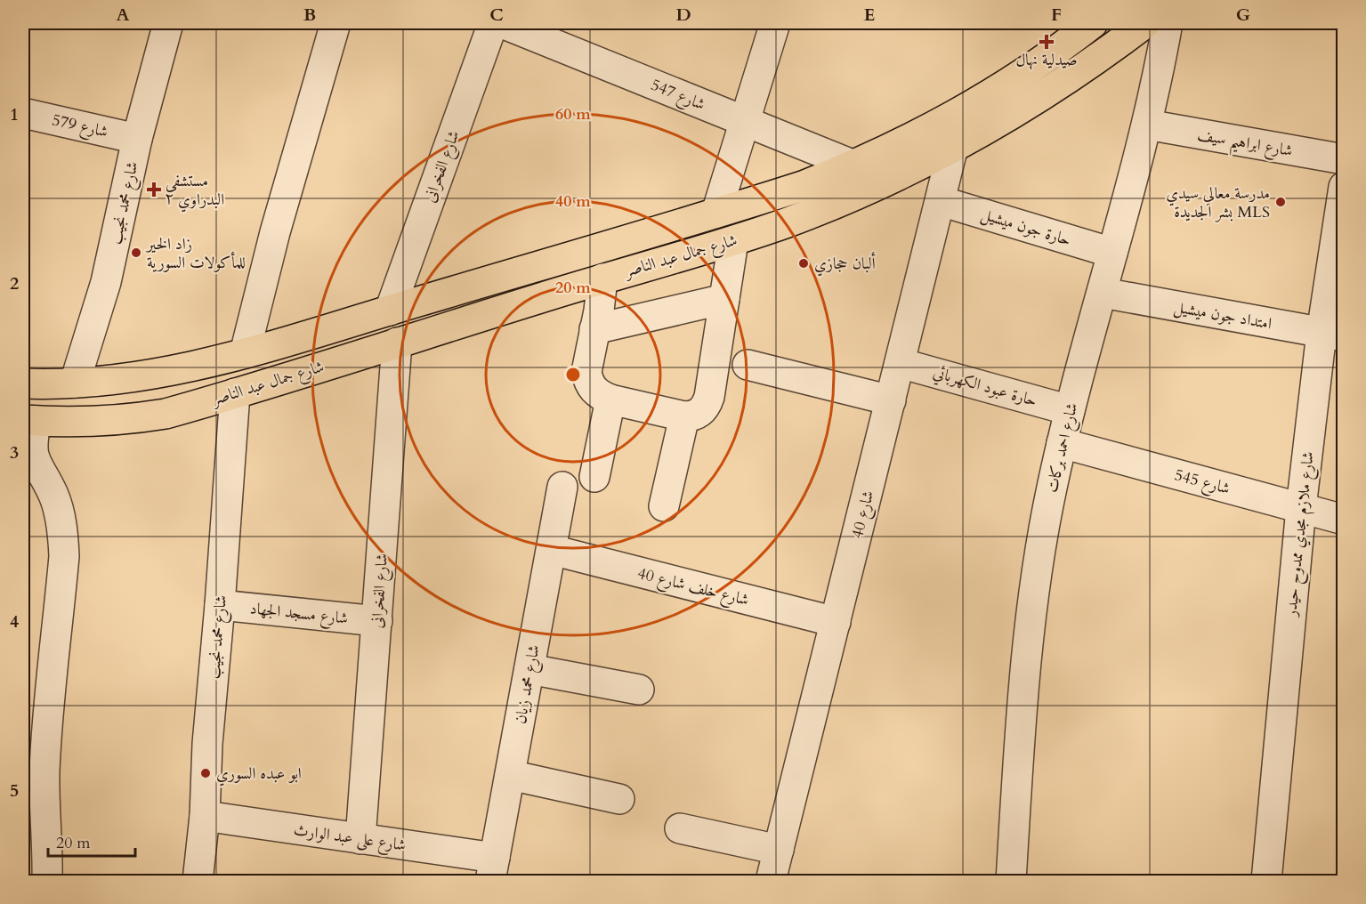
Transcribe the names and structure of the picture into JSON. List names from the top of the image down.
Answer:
{
  "streets": {
    "main road": ["شارع جمال عبد الناصر"],
    "street": [
      "شارع 547",
      "شارع 579",
      "شارع ابراهيم سيف",
      "شارع الفخرانى",
      "شارع محمد نجيب",
      "حارة جون ميشيل",
      "امتداد جون ميشيل",
      "حارة عبود الكهربائي",
      "شارع احمد بركات",
      "شارع 545",
      "شارع 40",
      "شارع ملازم مجدي ممدوح حيدر",
      "شارع خلف شارع 40",
      "شارع مسجد الجهاد",
      "شارع محمد زيان",
      "شارع على عبد الوارث"
    ]
  },
  "crossings": [
    ["شارع 547", "شارع جمال عبد الناصر"],
    ["شارع 579", "شارع محمد نجيب"],
    ["شارع ابراهيم سيف", "شارع احمد بركات"],
    ["شارع الفخرانى", "شارع جمال عبد الناصر"],
    ["شارع الفخرانى", "شارع مسجد الجهاد"],
    ["شارع الفخرانى", "شارع على عبد الوارث"],
    ["شارع محمد نجيب", "شارع جمال عبد الناصر"],
    ["شارع محمد نجيب", "شارع مسجد الجهاد"],
    ["شارع محمد نجيب", "شارع على عبد الوارث"],
    ["حارة جون ميشيل", "شارع احمد بركات"],
    ["حارة جون ميشيل", "شارع 40"],
    ["شارع جمال عبد الناصر", "شارع 40"],
    ["امتداد جون ميشيل", "شارع احمد بركات"],
    ["امتداد جون ميشيل", "شارع ملازم مجدي ممدوح حيدر"],
    ["حارة عبود الكهربائي", "شارع احمد بركات"],
    ["حارة عبود الكهربائي", "شارع 40"],
    ["شارع احمد بركات", "شارع 545"],
    ["شارع 545", "شارع ملازم مجدي ممدوح حيدر"],
    ["شارع 40", "شارع خلف شارع 40"],
    ["شارع خلف شارع 40", "شارع محمد زيان"],
    ["شارع محمد زيان", "شارع على عبد الوارث"]
  ],
  "places": {
    "health": ["صيدلية نهال", "مستشفى البدراوي ٢"],
    "other": [
      "مدرسة معالي سيدي بشر الجديدة MLS",
      "زاد الخير للمأكولات السورية",
      "ألبان حجازي",
      "ابو عبده السوري"
    ]
  },
  "scale_bar": "20 m",
  "grid": {
    "columns": [
      "A",
      "B",
      "C",
      "D",
      "E",
      "F",
      "G"
    ],
    "rows": [
      "1",
      "2",
      "3",
      "4",
      "5"
    ]
  },
  "rings": ["60 m", "40 m", "20 m"]
}
